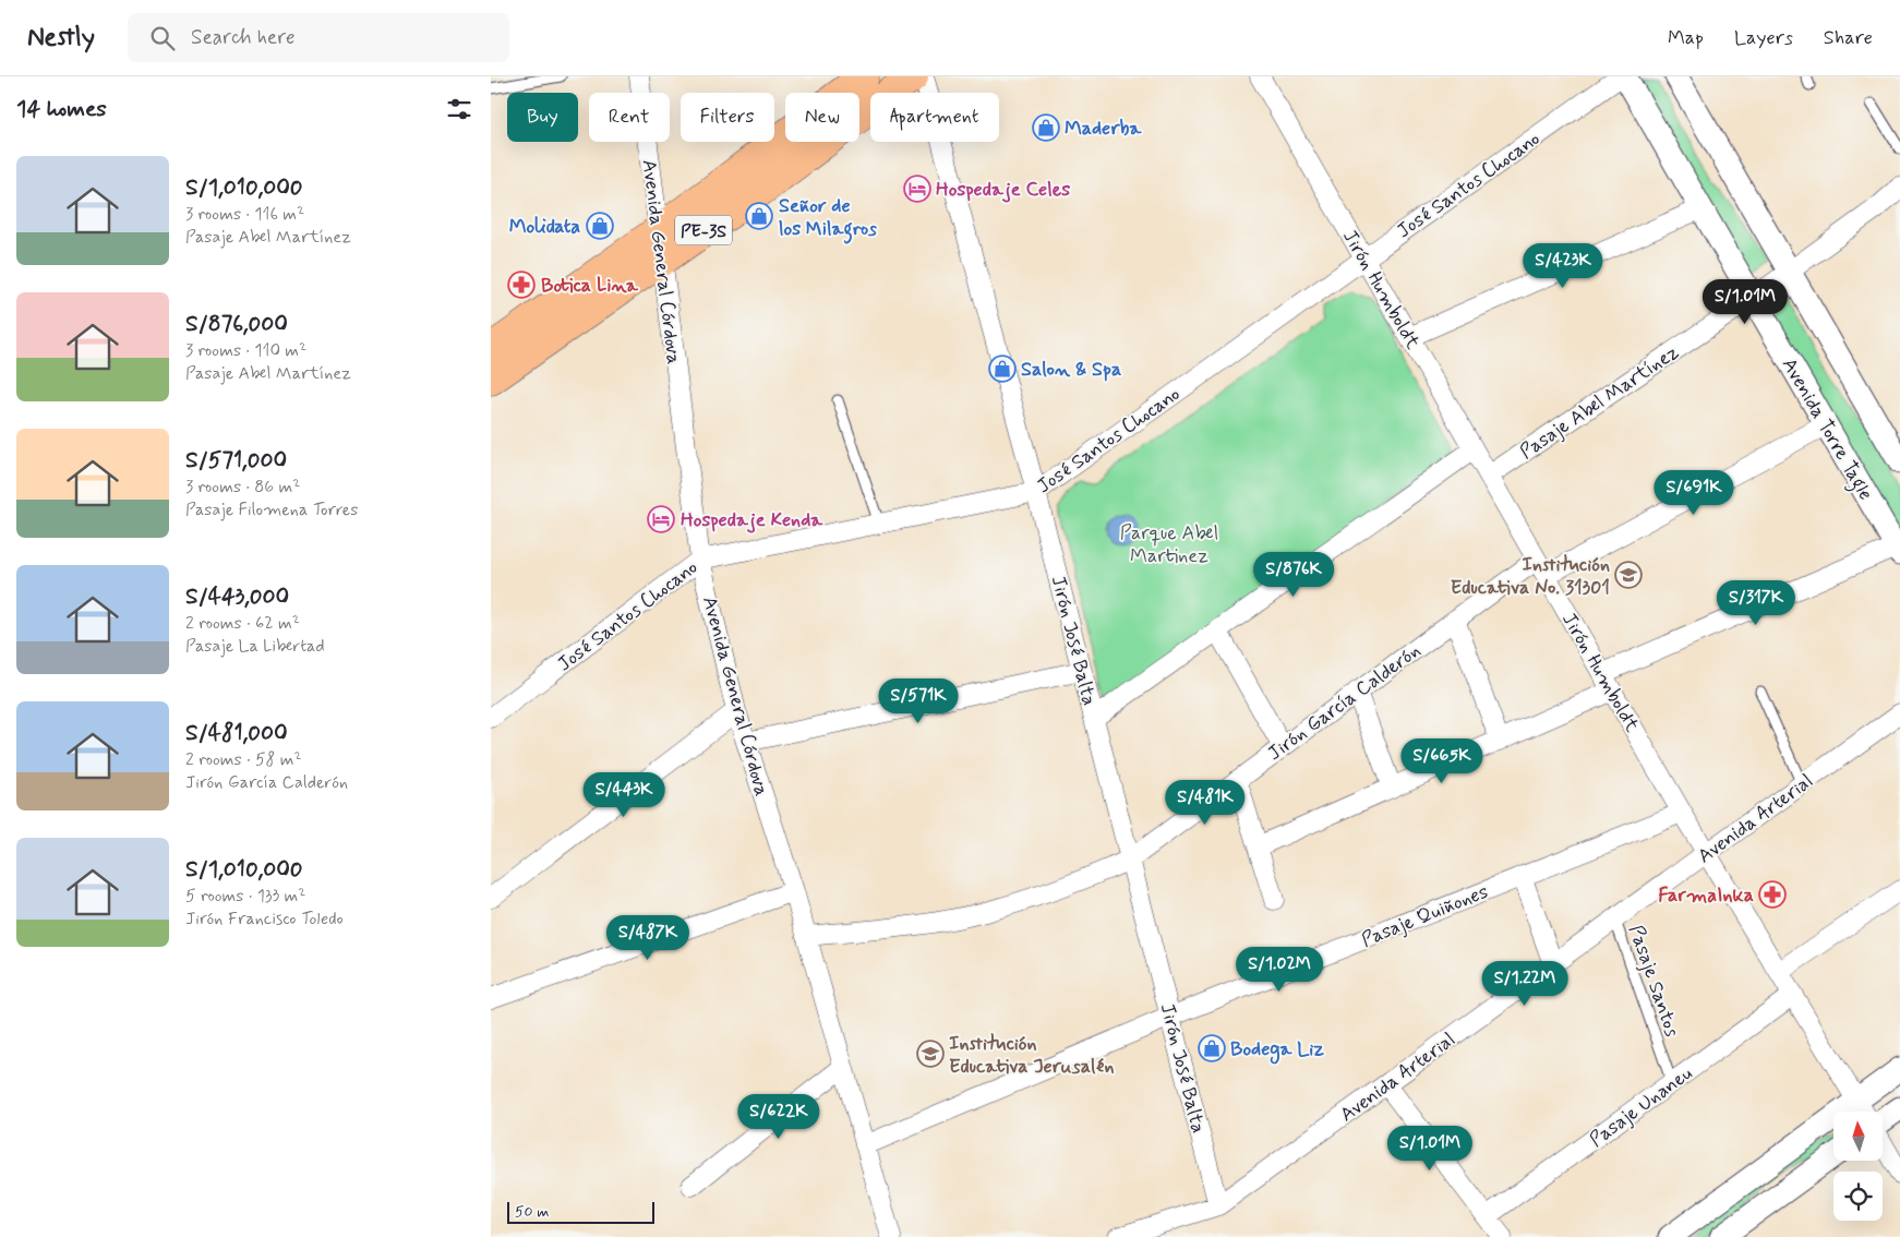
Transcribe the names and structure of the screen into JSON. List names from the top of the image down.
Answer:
{
  "streets": {
    "main road": ["PE-3S"],
    "street": [
      "José Santos Chocano",
      "Avenida General Córdova",
      "Jirón Humboldt",
      "Pasaje Abel Martínez",
      "Avenida Torre Tagle",
      "Jirón José Balta",
      "Jirón García Calderón",
      "Avenida Arterial",
      "Pasaje Quiñones",
      "Pasaje Unaneu"
    ],
    "lane": ["Pasaje Santos"]
  },
  "crossings": [
    ["José Santos Chocano", "Avenida General Córdova"],
    ["José Santos Chocano", "Jirón Humboldt"],
    ["José Santos Chocano", "Jirón José Balta"],
    ["PE-3S", "Avenida General Córdova"],
    ["Avenida General Córdova", "Jirón García Calderón"],
    ["Avenida General Córdova", "Pasaje Quiñones"],
    ["Jirón Humboldt", "Pasaje Abel Martínez"],
    ["Jirón Humboldt", "Jirón García Calderón"],
    ["Jirón Humboldt", "Avenida Arterial"],
    ["Jirón Humboldt", "Pasaje Quiñones"],
    ["Jirón Humboldt", "Pasaje Unaneu"],
    ["Pasaje Abel Martínez", "Avenida Torre Tagle"],
    ["Avenida Torre Tagle", "Jirón García Calderón"],
    ["Jirón José Balta", "Jirón García Calderón"],
    ["Jirón José Balta", "Avenida Arterial"],
    ["Jirón José Balta", "Pasaje Quiñones"],
    ["Avenida Arterial", "Pasaje Santos"],
    ["Pasaje Santos", "Pasaje Unaneu"]
  ],
  "parks": ["Parque Abel Martinez"],
  "places": {
    "shop": [
      "Maderba",
      "Señor de los Milagros",
      "Molidata",
      "Salon & Spa",
      "Bodega Liz"
    ],
    "hotel": ["Hospedaje Celes", "Hospedaje Kenda"],
    "pharmacy": ["Botica Lina", "FarmaInka"],
    "school or university": ["Institución Educativa No. 31301", "Institución Educativa Jerusalén"]
  },
  "scale_bar": "50 m",
  "north": "top",
  "page": {
    "header": "Nestly",
    "search": "Search here",
    "nav": ["Map", "Layers", "Share"],
    "heading": "14 homes",
    "chip": [
      "Buy",
      "Rent",
      "Filters",
      "New",
      "Apartment"
    ],
    "list": [
      {
        "name": "S/1,010,000",
        "note": "3 rooms · 116 m² · Pasaje Abel Martínez"
      },
      {
        "name": "S/876,000",
        "note": "3 rooms · 110 m² · Pasaje Abel Martínez"
      },
      {
        "name": "S/571,000",
        "note": "3 rooms · 86 m² · Pasaje Filomena Torres"
      },
      {
        "name": "S/443,000",
        "note": "2 rooms · 62 m² · Pasaje La Libertad"
      },
      {
        "name": "S/481,000",
        "note": "2 rooms · 58 m² · Jirón García Calderón"
      },
      {
        "name": "S/1,010,000",
        "note": "5 rooms · 133 m² · Jirón Francisco Toledo"
      }
    ],
    "price": [
      "S/423K",
      "S/1.01M",
      "S/691K",
      "S/876K",
      "S/317K",
      "S/571K",
      "S/665K",
      "S/443K",
      "S/481K",
      "S/487K",
      "S/1.02M",
      "S/1.22M",
      "S/622K",
      "S/1.01M"
    ],
    "scale": "50 m"
  }
}
